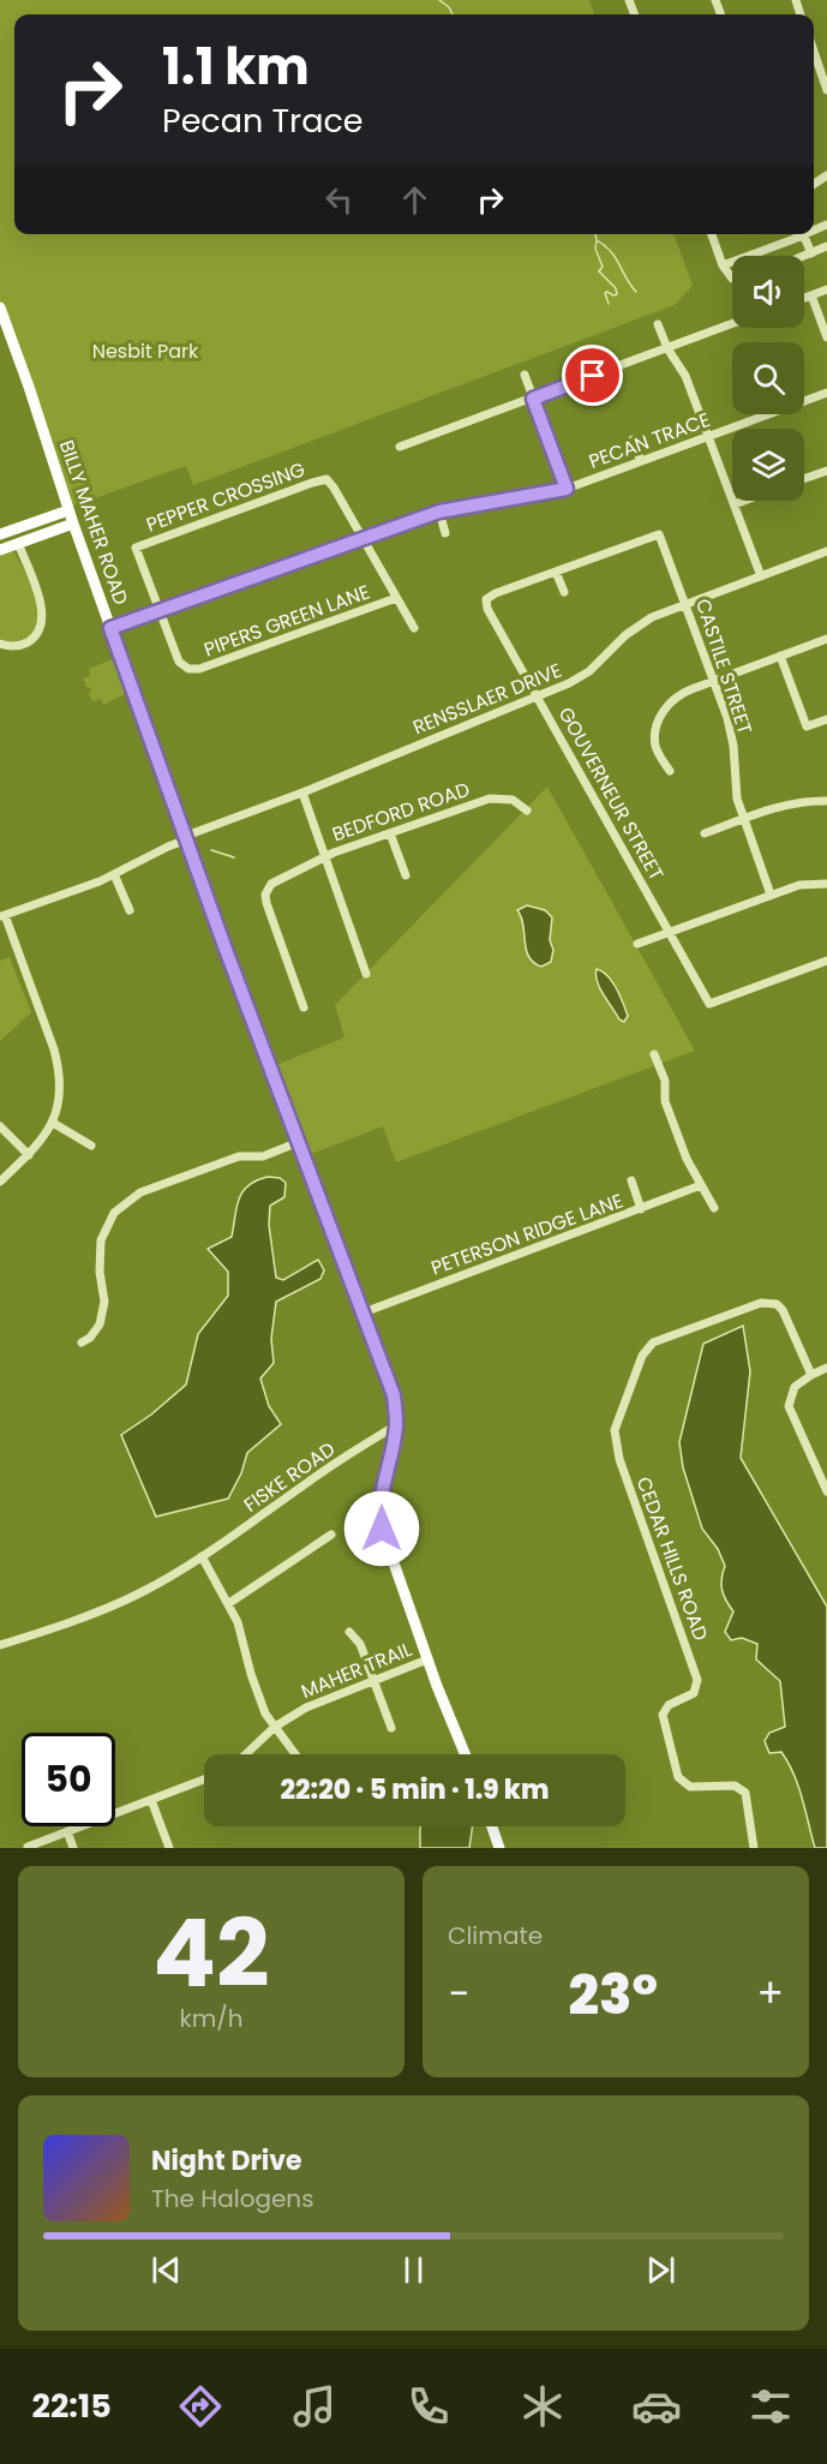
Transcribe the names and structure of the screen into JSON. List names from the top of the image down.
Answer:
{
  "streets": {
    "main road": ["BILLY MAHER ROAD"],
    "street": [
      "PECAN TRACE",
      "PEPPER CROSSING",
      "PIPERS GREEN LANE",
      "CASTILE STREET",
      "RENSSLAER DRIVE",
      "GOUVERNEUR STREET",
      "BEDFORD ROAD",
      "PETERSON RIDGE LANE",
      "FISKE ROAD",
      "CEDAR HILLS ROAD",
      "MAHER TRAIL"
    ]
  },
  "crossings": [
    ["PECAN TRACE", "PEPPER CROSSING"],
    ["PECAN TRACE", "BILLY MAHER ROAD"],
    ["PECAN TRACE", "PIPERS GREEN LANE"],
    ["PEPPER CROSSING", "PIPERS GREEN LANE"],
    ["BILLY MAHER ROAD", "RENSSLAER DRIVE"],
    ["BILLY MAHER ROAD", "PETERSON RIDGE LANE"],
    ["BILLY MAHER ROAD", "FISKE ROAD"],
    ["BILLY MAHER ROAD", "MAHER TRAIL"],
    ["CASTILE STREET", "RENSSLAER DRIVE"],
    ["CASTILE STREET", "GOUVERNEUR STREET"],
    ["RENSSLAER DRIVE", "GOUVERNEUR STREET"]
  ],
  "parks": ["Nesbit Park"],
  "page": {
    "turn": ["1.1 km", "Pecan Trace"],
    "limit": "50",
    "trip": "22:20 · 5 min · 1.9 km",
    "tile": [
      ["42", "km/h"],
      "Climate"
    ],
    "heat": ["−", "23°", "+"],
    "song": ["Night Drive", "The Halogens"],
    "tabs": "22:15"
  }
}
